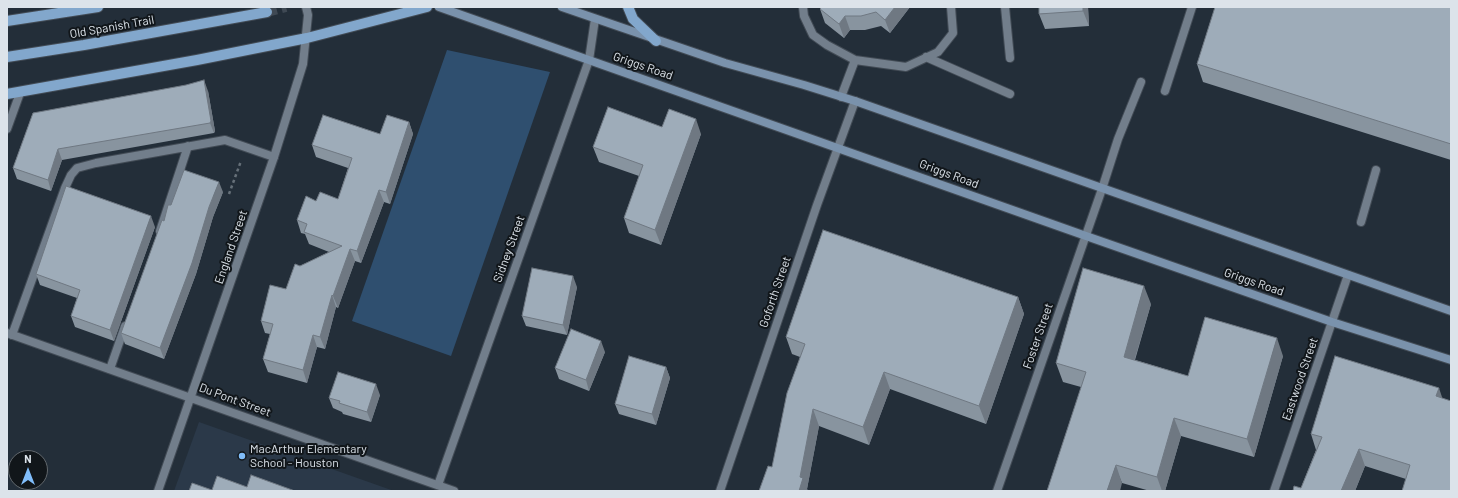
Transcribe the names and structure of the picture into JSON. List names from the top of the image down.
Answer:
{
  "streets": {
    "main road": ["Old Spanish Trail", "Griggs Road"],
    "street": [
      "England Street",
      "Sidney Street",
      "Goforth Street",
      "Foster Street",
      "Eastwood Street",
      "Du Pont Street"
    ]
  },
  "crossings": [
    ["Griggs Road", "Sidney Street"],
    ["Griggs Road", "Goforth Street"],
    ["Griggs Road", "Foster Street"],
    ["Griggs Road", "Eastwood Street"],
    ["England Street", "Du Pont Street"],
    ["Sidney Street", "Du Pont Street"]
  ],
  "places": ["MacArthur Elementary School - Houston"],
  "north": "top"
}
